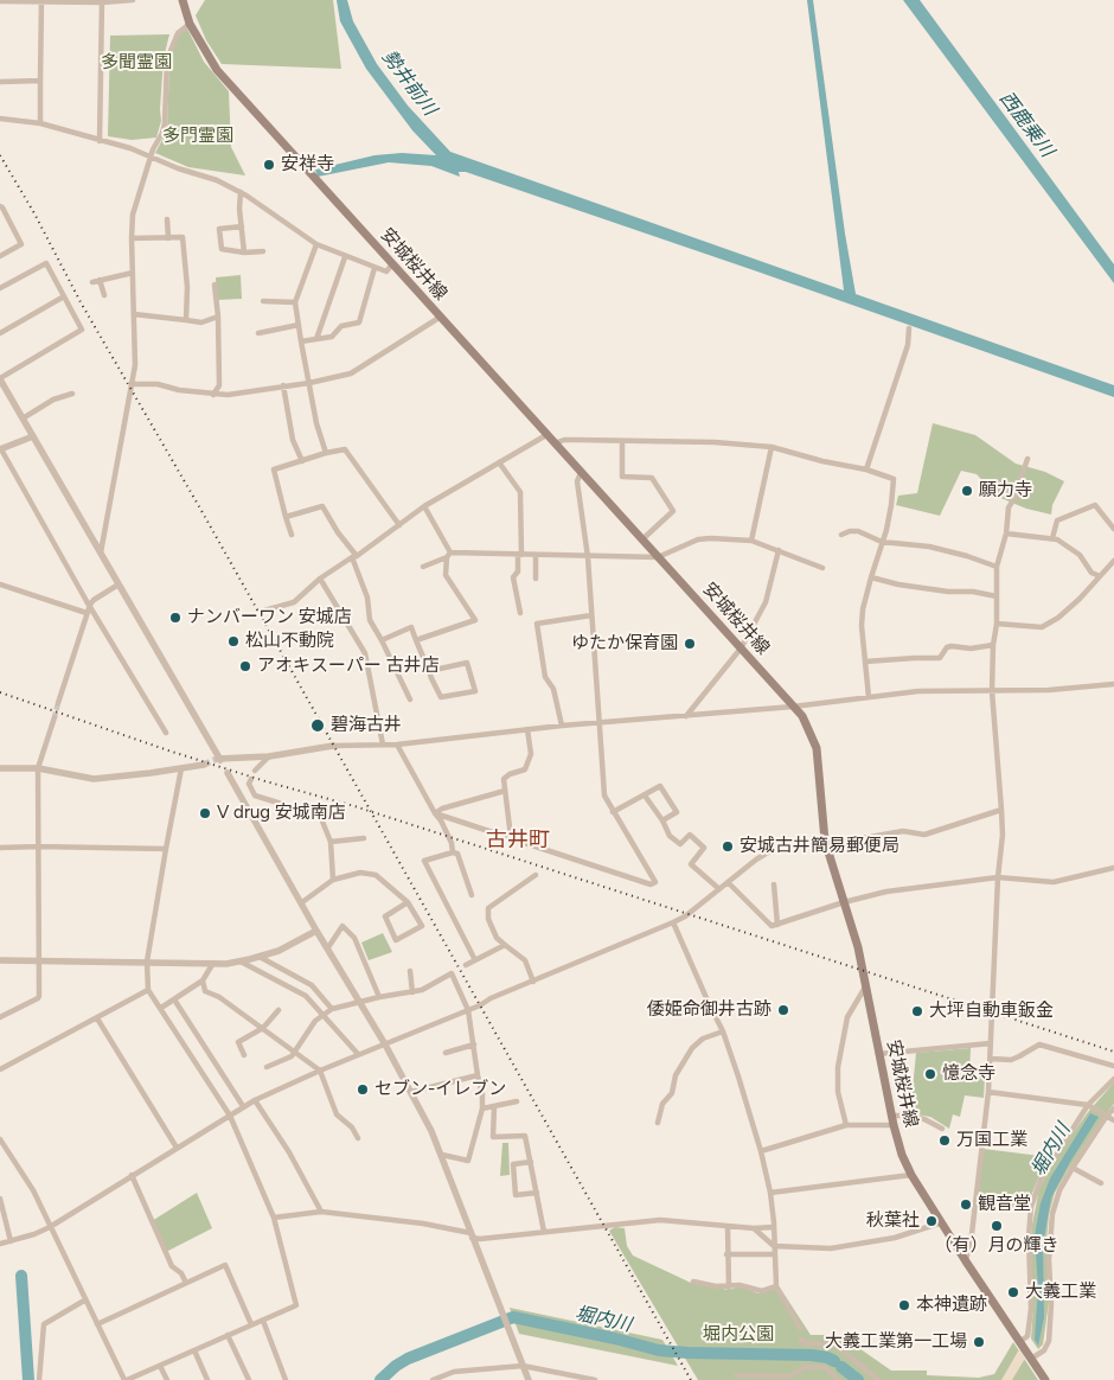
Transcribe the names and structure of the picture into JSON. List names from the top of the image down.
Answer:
{
  "streets": {
    "main road": ["安城桜井線"]
  },
  "districts": ["古井町"],
  "water": ["勢井前川", "西鹿乗川", "堀内川"],
  "parks": ["多聞霊園", "多門霊園", "堀内公園"],
  "places": [
    "安祥寺",
    "願力寺",
    "ナンバーワン 安城店",
    "松山不動院",
    "ゆたか保育園",
    "アオキスーパー 古井店",
    "碧海古井",
    "V drug 安城南店",
    "安城古井簡易郵便局",
    "倭姫命御井古跡",
    "大坪自動車鈑金",
    "憶念寺",
    "セブン-イレブン",
    "万国工業",
    "観音堂",
    "秋葉社",
    "（有）月の輝き",
    "大義工業",
    "本神遺跡",
    "大義工業第一工場"
  ]
}
